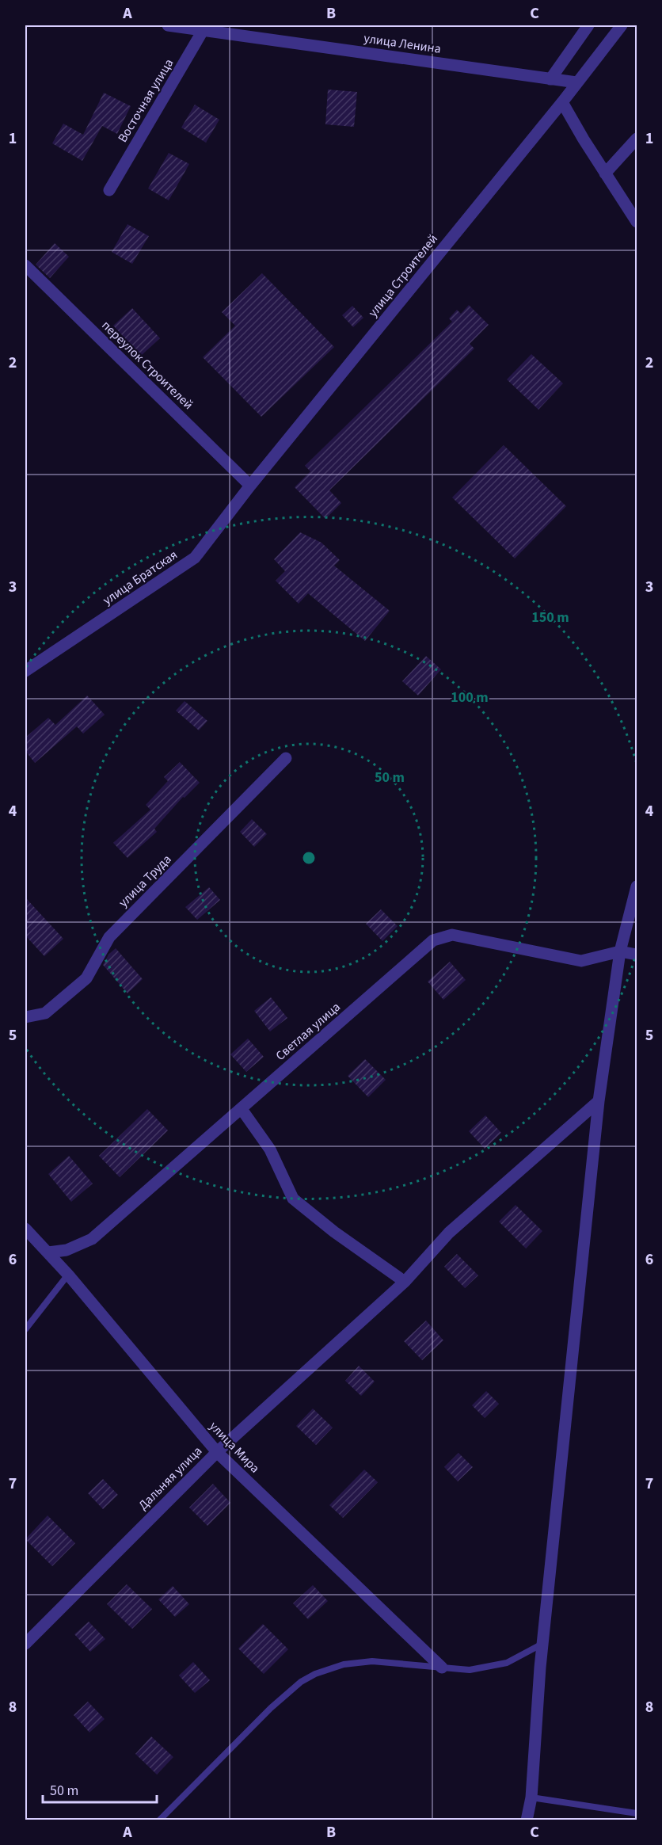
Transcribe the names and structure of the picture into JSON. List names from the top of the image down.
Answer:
{
  "streets": {
    "street": [
      "улица Ленина",
      "Восточная улица",
      "улица Строителей",
      "переулок Строителей",
      "улица Братская",
      "улица Труда",
      "Светлая улица",
      "улица Мира",
      "Дальняя улица"
    ]
  },
  "crossings": [
    ["улица Ленина", "Восточная улица"],
    ["улица Ленина", "улица Строителей"],
    ["улица Строителей", "переулок Строителей"],
    ["улица Строителей", "улица Братская"],
    ["переулок Строителей", "улица Братская"],
    ["Светлая улица", "улица Мира"],
    ["улица Мира", "Дальняя улица"]
  ],
  "scale_bar": "50 m",
  "grid": {
    "columns": ["A", "B", "C"],
    "rows": [
      "1",
      "2",
      "3",
      "4",
      "5",
      "6",
      "7",
      "8"
    ]
  },
  "rings": ["150 m", "100 m", "50 m"]
}
